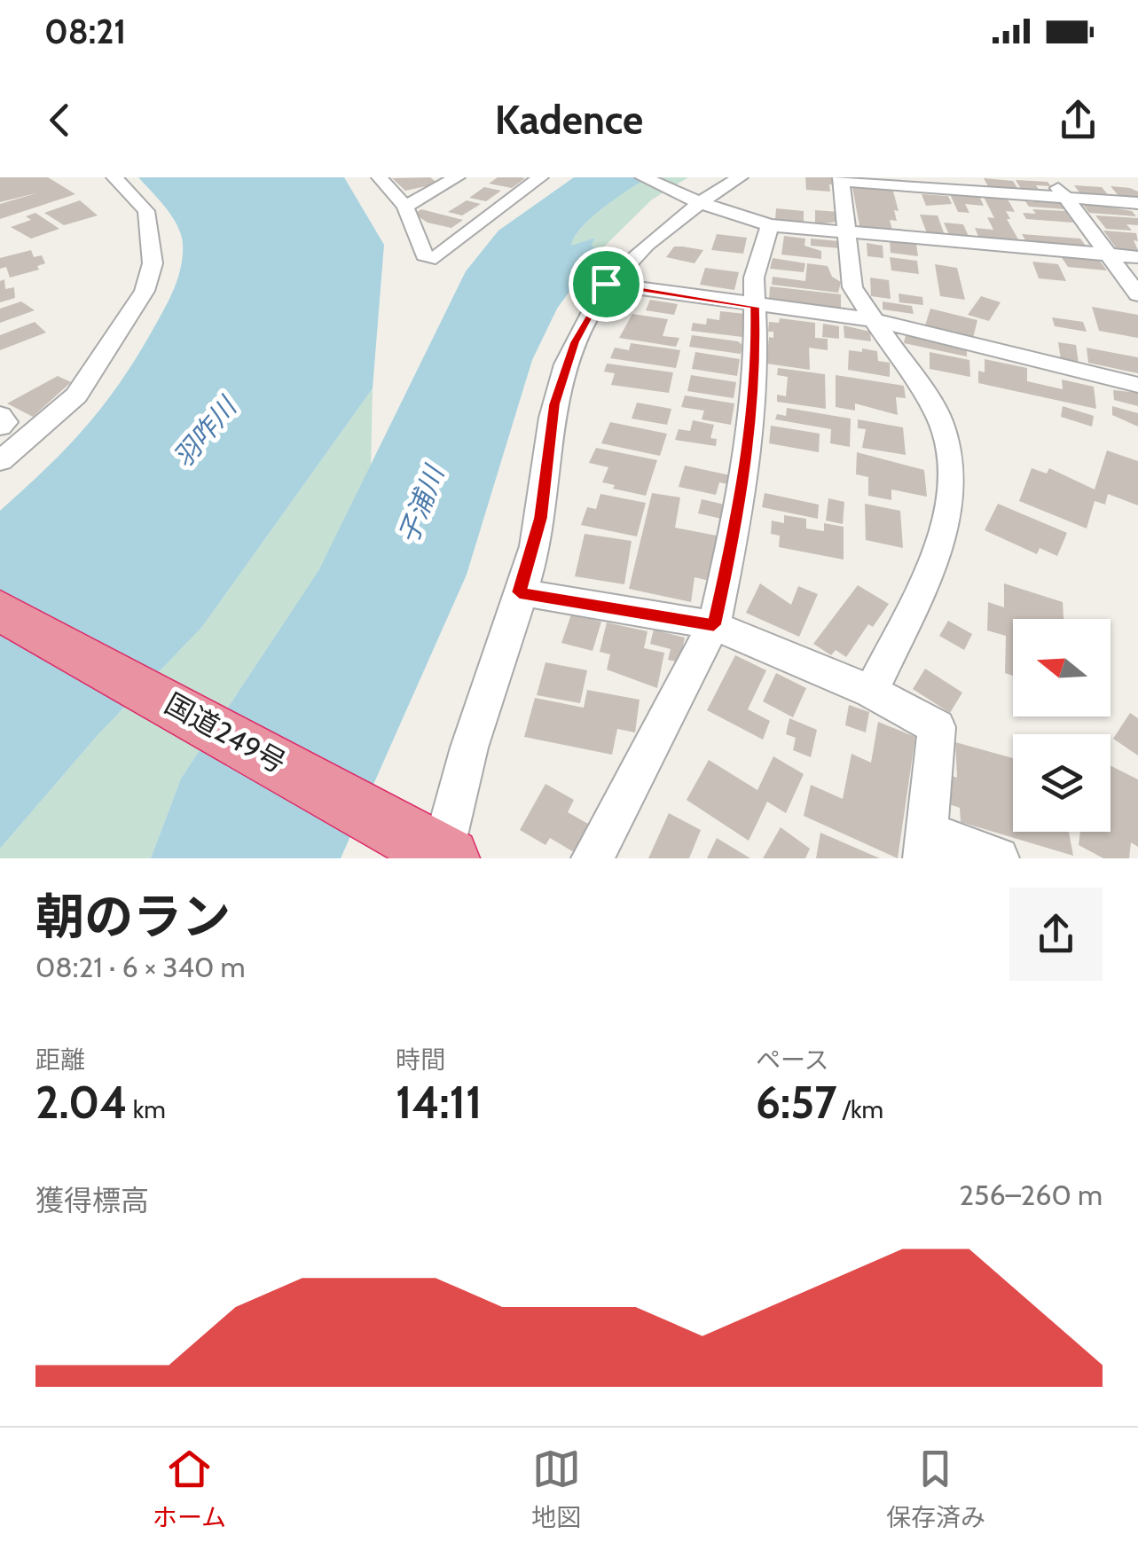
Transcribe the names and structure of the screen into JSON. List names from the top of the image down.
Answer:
{
  "streets": {
    "highway": ["国道249号"]
  },
  "water": ["羽咋川", "子浦川"],
  "north": "left",
  "page": {
    "status": "08:21",
    "header": "Kadence",
    "heading": ["朝のラン", "08:21 · 6 × 340 m"],
    "stats": [
      ["距離", "2.04 km"],
      ["時間", "14:11"],
      ["ペース", "6:57 /km"]
    ],
    "chart": ["獲得標高", "256–260 m"],
    "tabs": ["ホーム", "地図", "保存済み"]
  }
}
